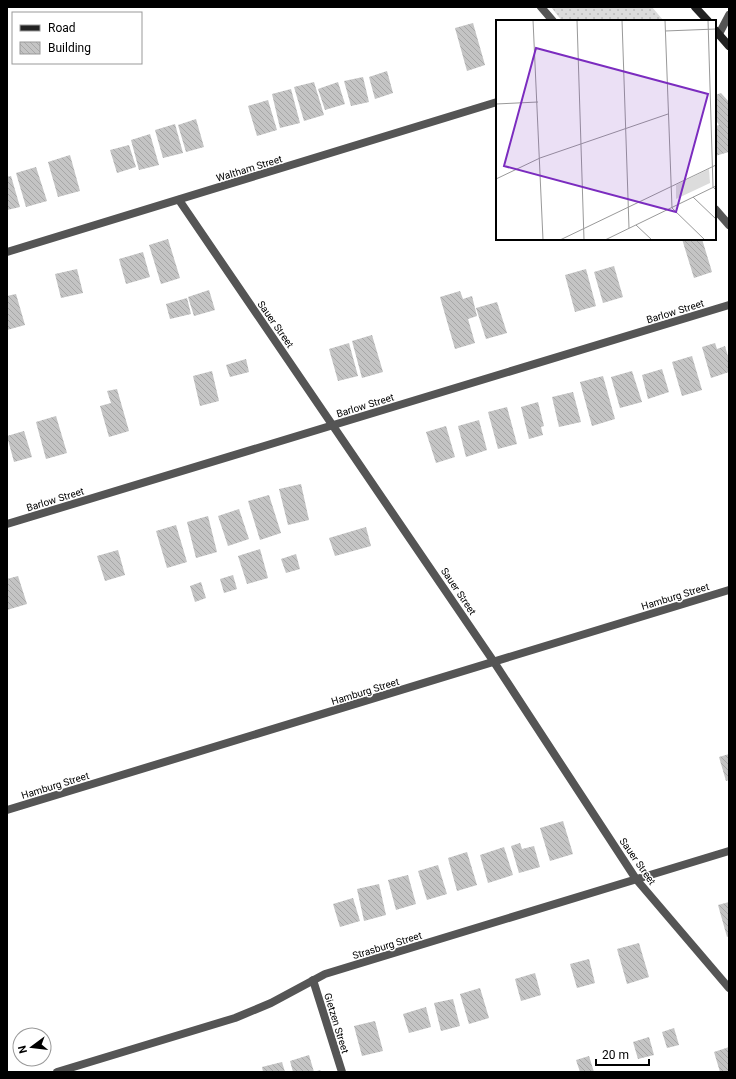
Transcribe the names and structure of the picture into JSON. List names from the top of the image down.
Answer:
{
  "streets": {
    "street": [
      "Waltham Street",
      "Barlow Street",
      "Sauer Street",
      "Hamburg Street",
      "Strasburg Street",
      "Gietzen Street"
    ]
  },
  "crossings": [
    ["Waltham Street", "Sauer Street"],
    ["Barlow Street", "Sauer Street"],
    ["Sauer Street", "Hamburg Street"],
    ["Sauer Street", "Strasburg Street"],
    ["Strasburg Street", "Gietzen Street"]
  ],
  "legend": ["Road", "Building"],
  "scale_bar": "20 m",
  "north": "left"
}
